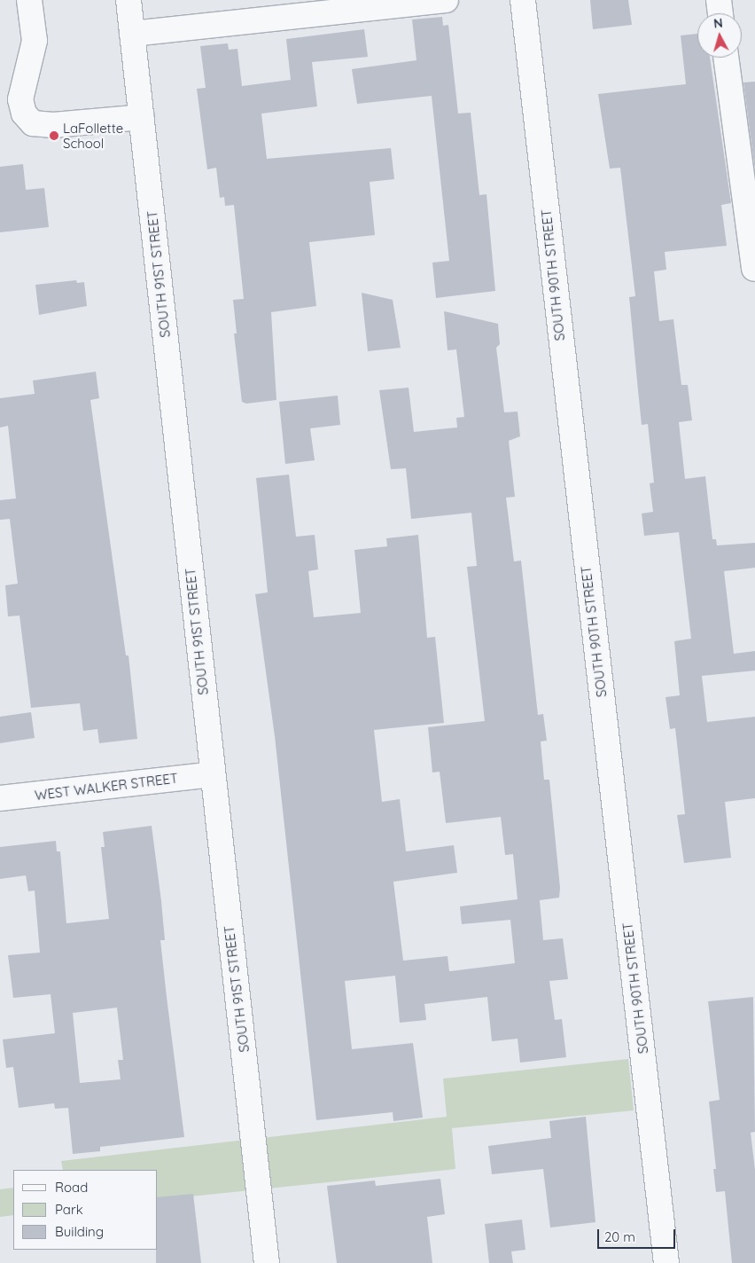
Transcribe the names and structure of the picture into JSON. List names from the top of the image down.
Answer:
{
  "streets": {
    "street": ["SOUTH 91ST STREET", "SOUTH 90TH STREET", "WEST WALKER STREET"]
  },
  "crossings": [
    ["SOUTH 91ST STREET", "WEST WALKER STREET"]
  ],
  "places": ["LaFollette School"],
  "legend": ["Road", "Park", "Building"],
  "scale_bar": "20 m",
  "north": "top"
}
